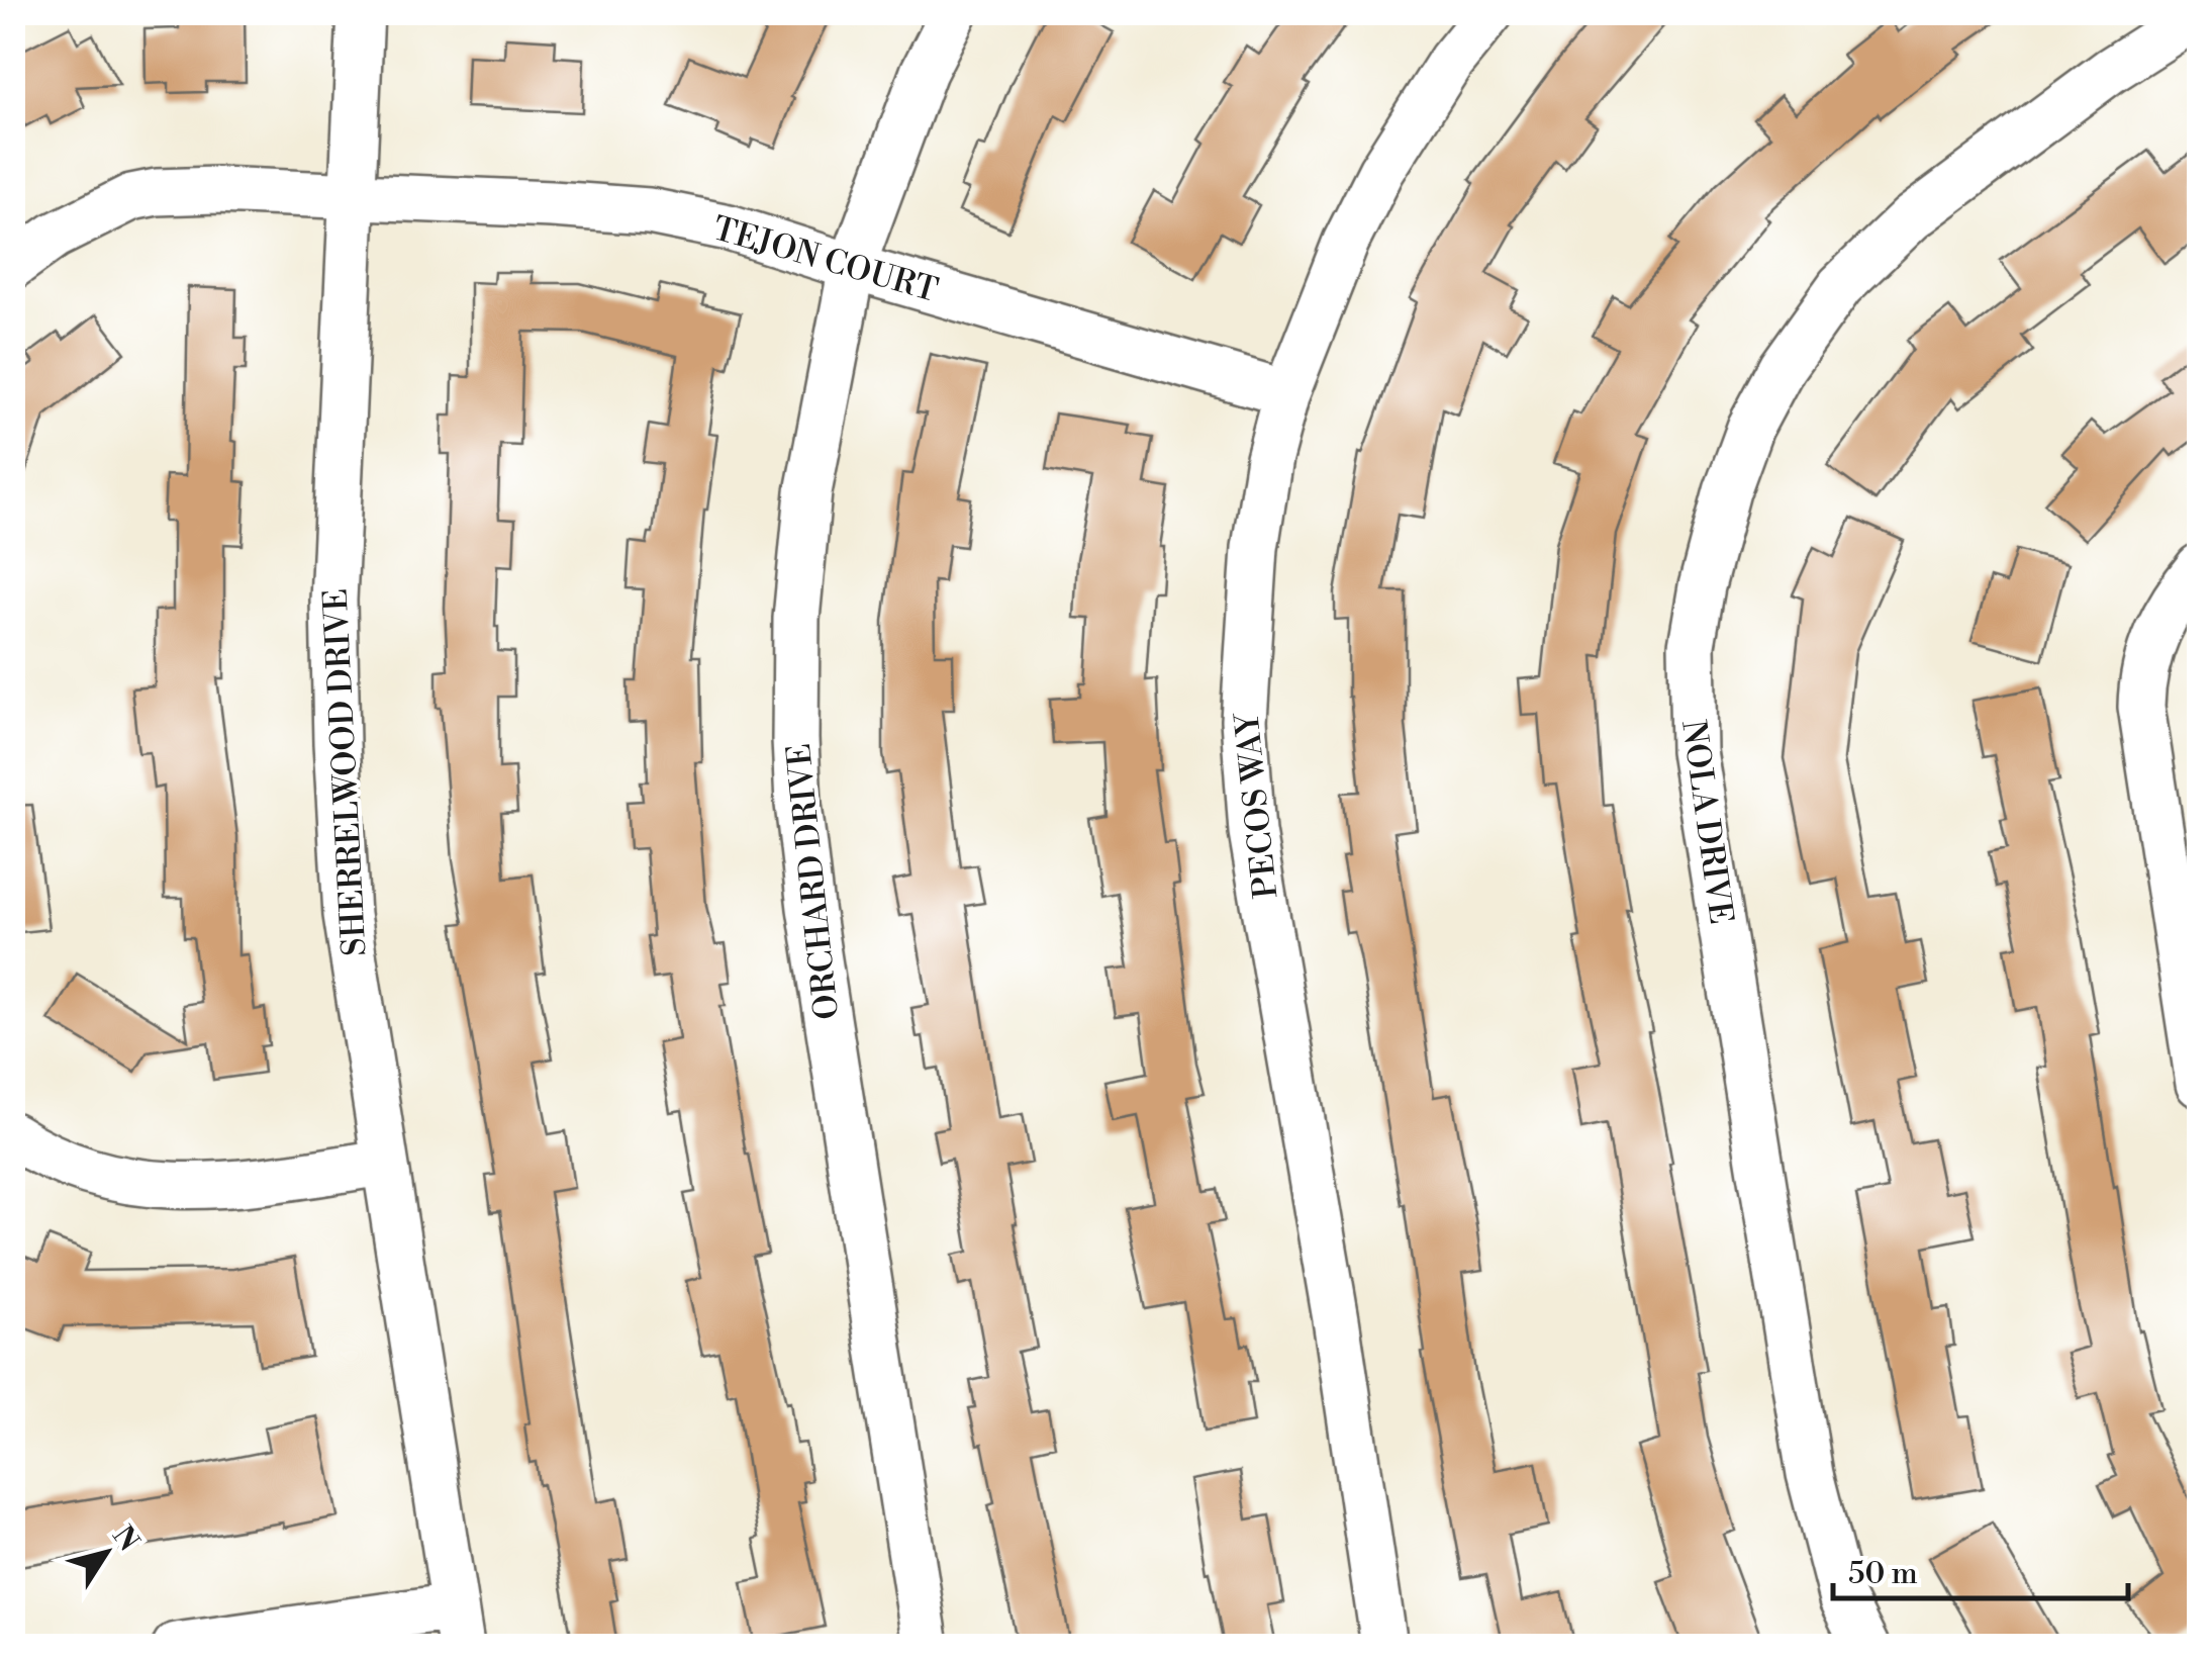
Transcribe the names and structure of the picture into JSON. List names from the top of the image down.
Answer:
{
  "streets": {
    "street": [
      "TEJON COURT",
      "SHERRELWOOD DRIVE",
      "PECOS WAY",
      "NOLA DRIVE",
      "ORCHARD DRIVE"
    ]
  },
  "crossings": [
    ["TEJON COURT", "SHERRELWOOD DRIVE"],
    ["TEJON COURT", "PECOS WAY"],
    ["TEJON COURT", "ORCHARD DRIVE"]
  ],
  "scale_bar": "50 m",
  "north": "top right"
}
